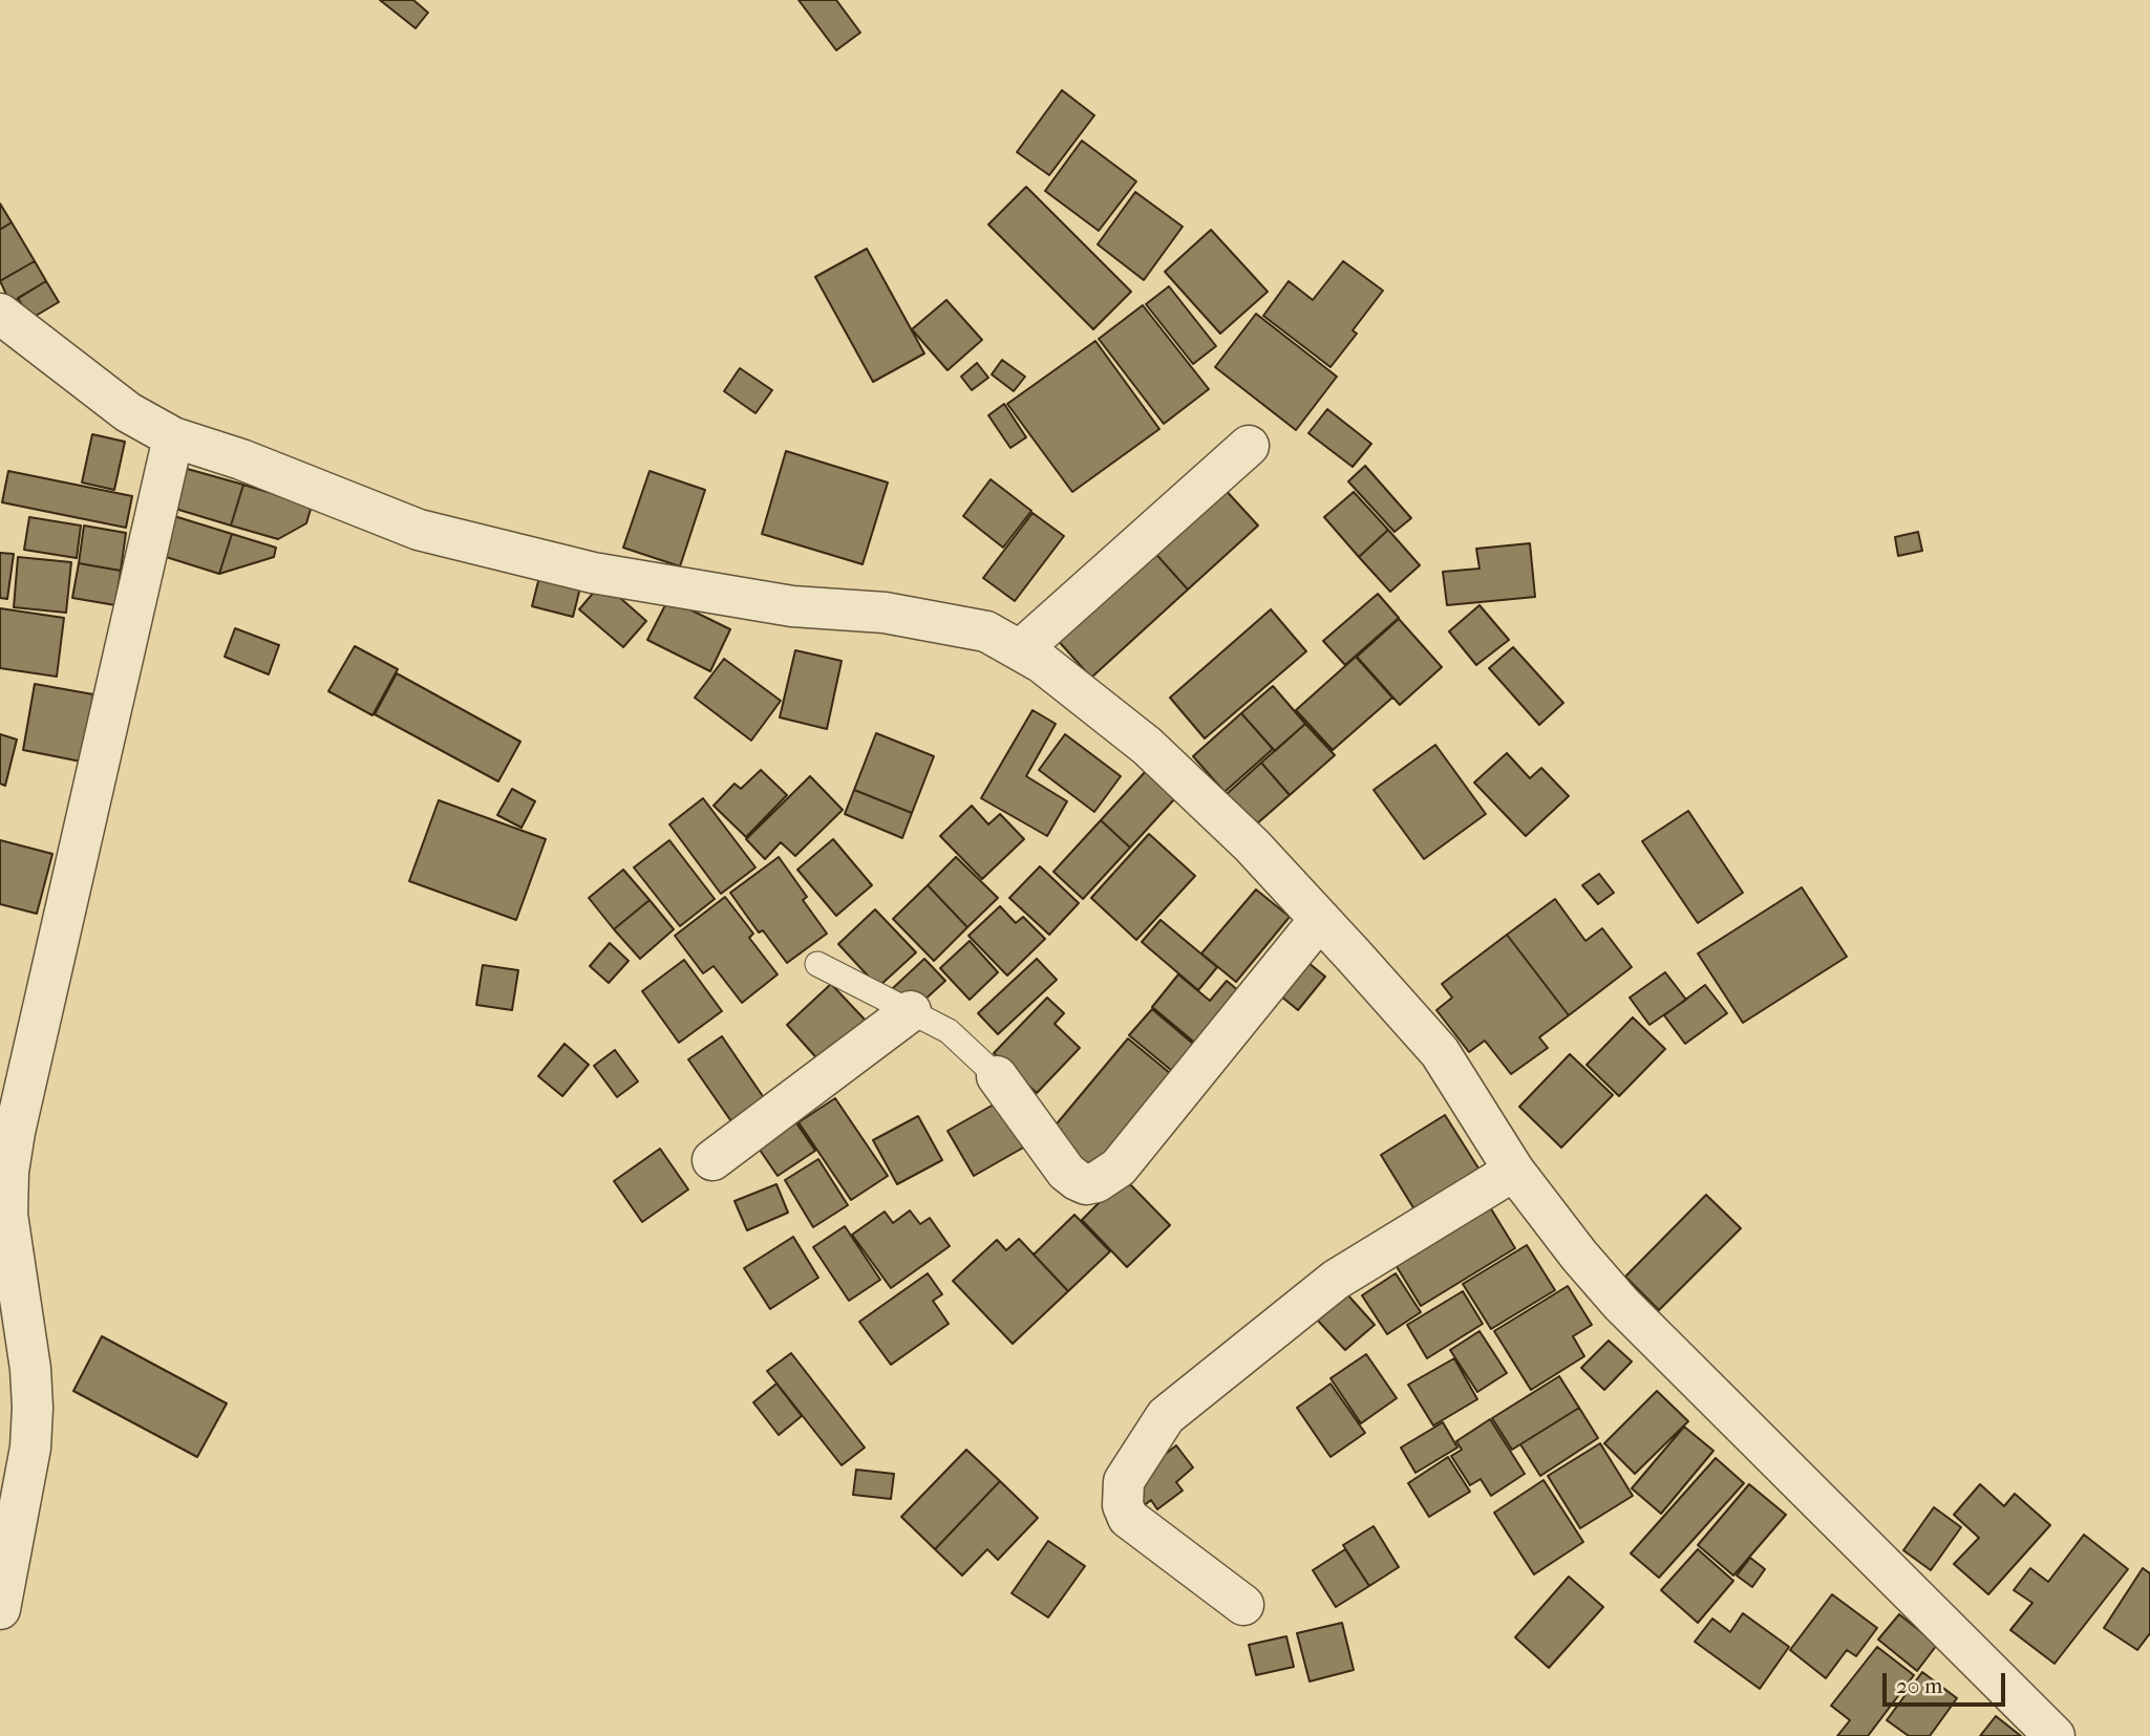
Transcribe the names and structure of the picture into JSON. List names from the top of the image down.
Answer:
{
  "scale_bar": "20 m"
}
